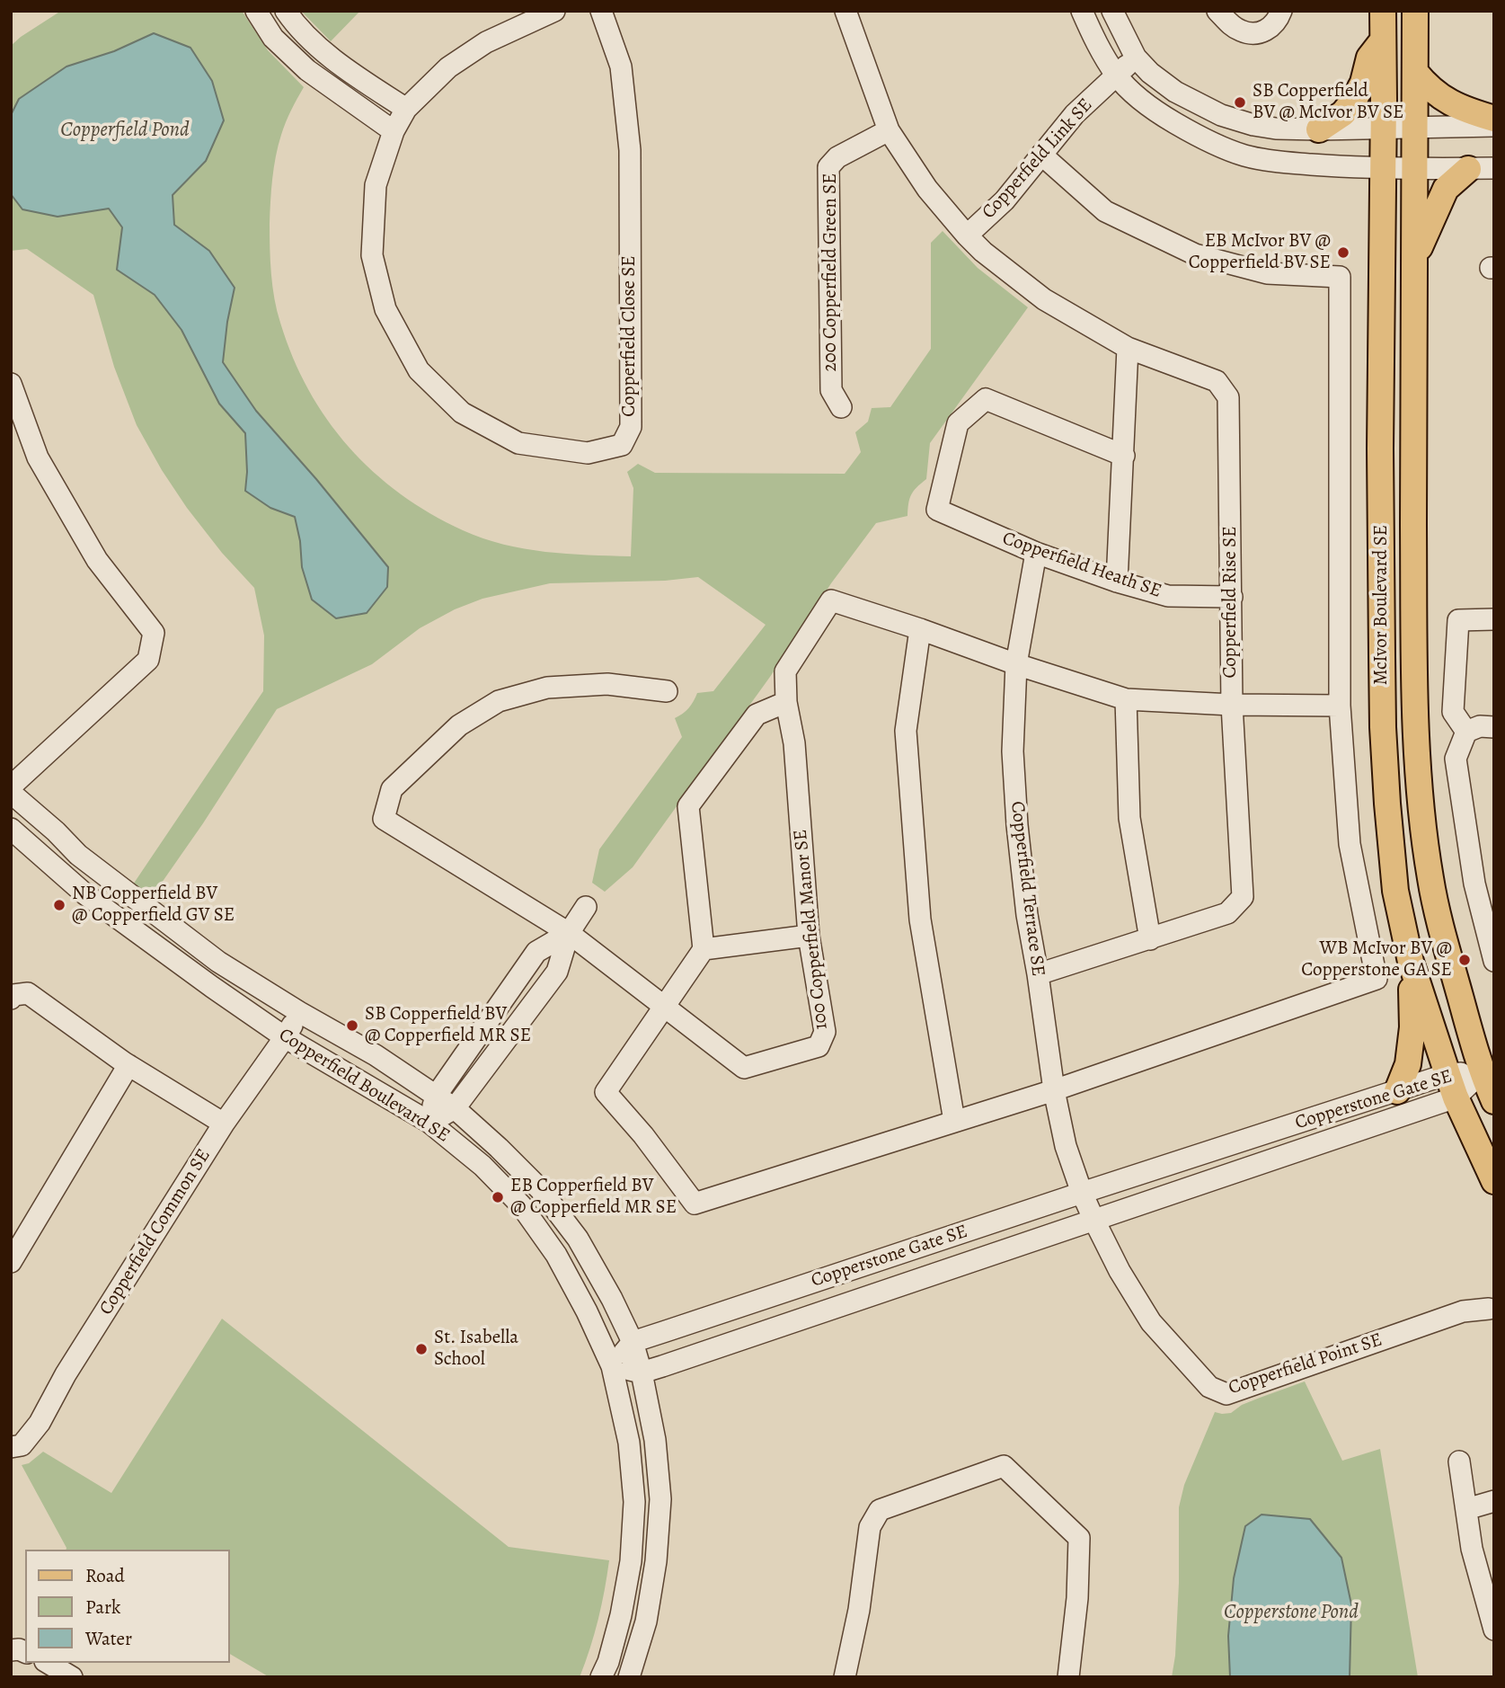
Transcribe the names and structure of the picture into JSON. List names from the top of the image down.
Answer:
{
  "streets": {
    "main road": ["McIvor Boulevard SE"],
    "street": [
      "Copperfield Link SE",
      "200 Copperfield Green SE",
      "Copperfield Close SE",
      "Copperfield Heath SE",
      "Copperfield Rise SE",
      "Copperfield Terrace SE",
      "100 Copperfield Manor SE",
      "Copperfield Boulevard SE",
      "Copperstone Gate SE",
      "Copperfield Common SE",
      "Copperfield Point SE"
    ]
  },
  "crossings": [
    ["Copperfield Link SE", "Copperfield Rise SE"],
    ["200 Copperfield Green SE", "Copperfield Rise SE"],
    ["Copperfield Heath SE", "Copperfield Rise SE"],
    ["Copperfield Heath SE", "Copperfield Terrace SE"],
    ["Copperfield Rise SE", "Copperfield Terrace SE"],
    ["McIvor Boulevard SE", "Copperstone Gate SE"],
    ["Copperfield Terrace SE", "Copperstone Gate SE"],
    ["Copperfield Terrace SE", "Copperfield Point SE"],
    ["Copperfield Boulevard SE", "Copperstone Gate SE"],
    ["Copperfield Boulevard SE", "Copperfield Common SE"],
    ["Copperstone Gate SE", "Copperfield Point SE"]
  ],
  "water": ["Copperfield Pond", "Copperstone Pond"],
  "places": [
    "SB Copperfield BV @ McIvor BV SE",
    "EB McIvor BV @ Copperfield BV SE",
    "NB Copperfield BV @ Copperfield GV SE",
    "WB McIvor BV @ Copperstone GA SE",
    "SB Copperfield BV @ Copperfield MR SE",
    "EB Copperfield BV @ Copperfield MR SE",
    "St. Isabella School"
  ],
  "legend": ["Road", "Park", "Water"]
}
